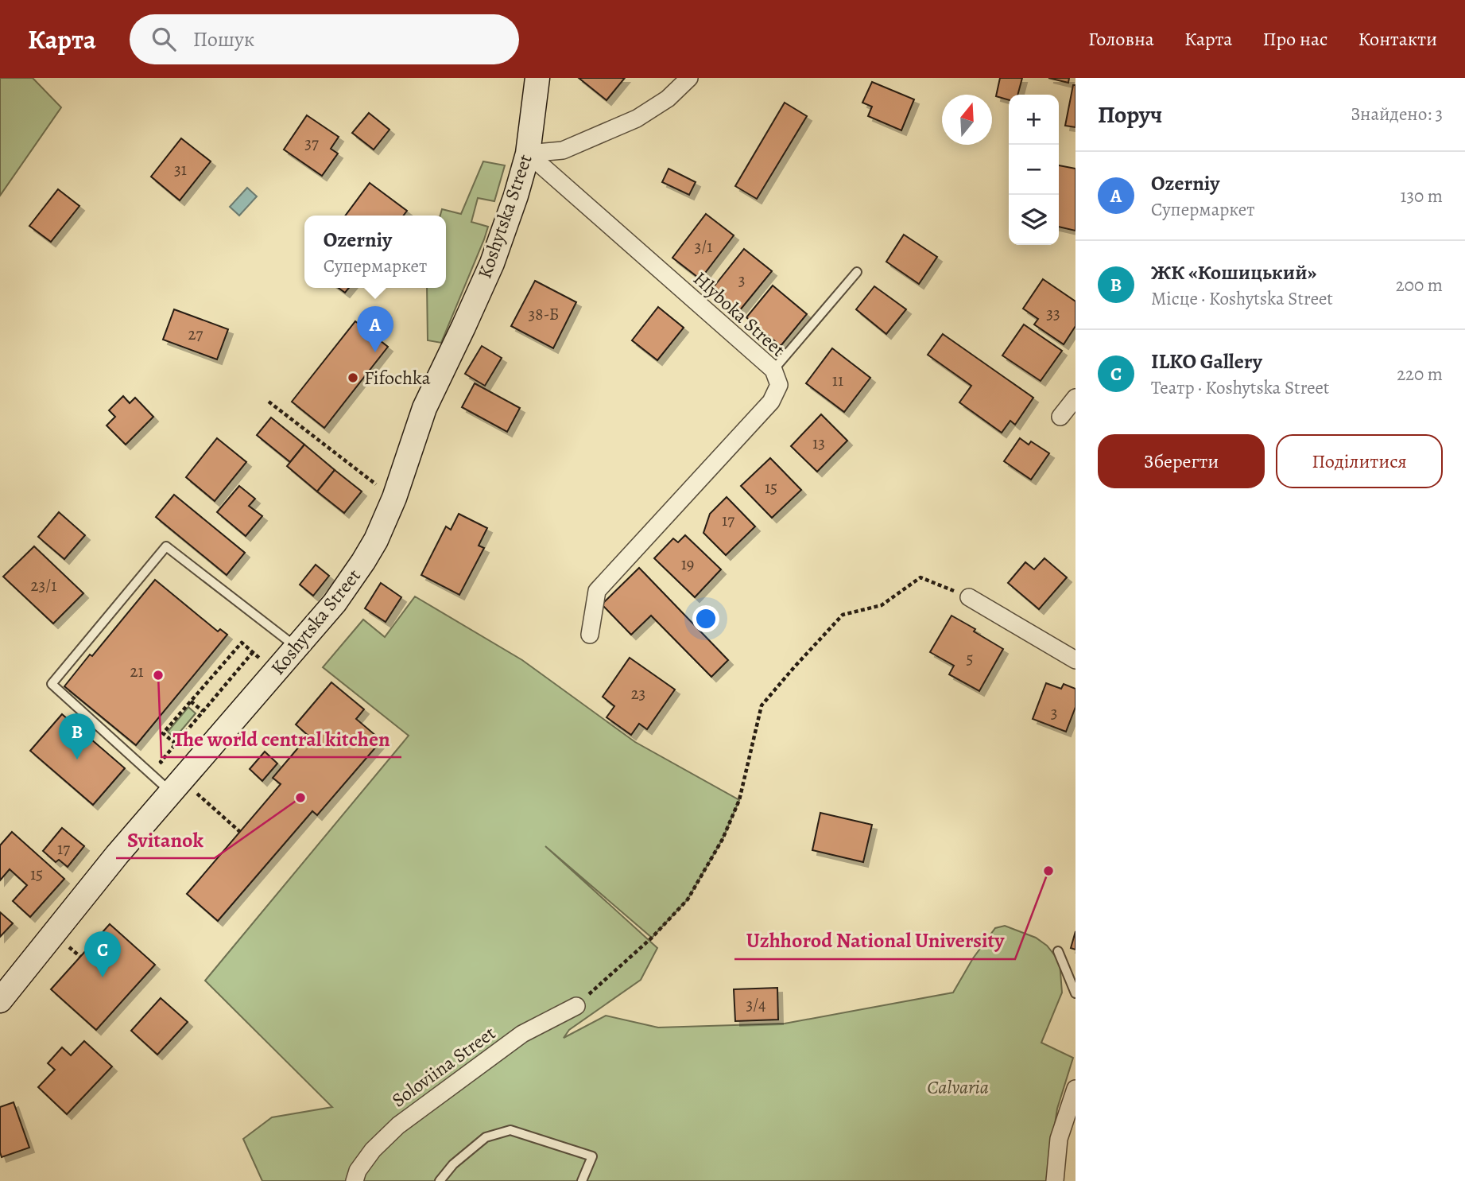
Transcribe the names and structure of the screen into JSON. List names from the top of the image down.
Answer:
{
  "streets": {
    "street": ["Koshytska Street", "Hlyboka Street", "Soloviina Street"]
  },
  "crossings": [
    ["Koshytska Street", "Hlyboka Street"]
  ],
  "parks": ["Calvaria"],
  "places": [
    "Fifochka",
    "The world central kitchen",
    "Svitanok",
    "Uzhhorod National University"
  ],
  "house_numbers": [
    "37",
    "31",
    "3/1",
    "3",
    "33",
    "38-Б",
    "27",
    "11",
    "13",
    "15",
    "17",
    "19",
    "23/1",
    "5",
    "21",
    "23",
    "3",
    "17",
    "15",
    "3/4"
  ],
  "north": "top",
  "page": {
    "header": "Карта",
    "search": "Пошук",
    "nav": [
      "Головна",
      "Карта",
      "Про нас",
      "Контакти"
    ],
    "heading": ["Поруч", "Знайдено: 3"],
    "map_buttons": ["+", "−"],
    "list": [
      {
        "mark": "A",
        "name": "Ozerniy",
        "note": "Супермаркет",
        "value": "130 m"
      },
      {
        "mark": "B",
        "name": "ЖК «Кошицький»",
        "note": "Місце · Koshytska Street",
        "value": "200 m"
      },
      {
        "mark": "C",
        "name": "ILKO Gallery",
        "note": "Театр · Koshytska Street",
        "value": "220 m"
      }
    ],
    "popup": ["Ozerniy", "Супермаркет"],
    "pins": ["A", "B", "C"],
    "buttons": ["Зберегти", "Поділитися"]
  }
}
